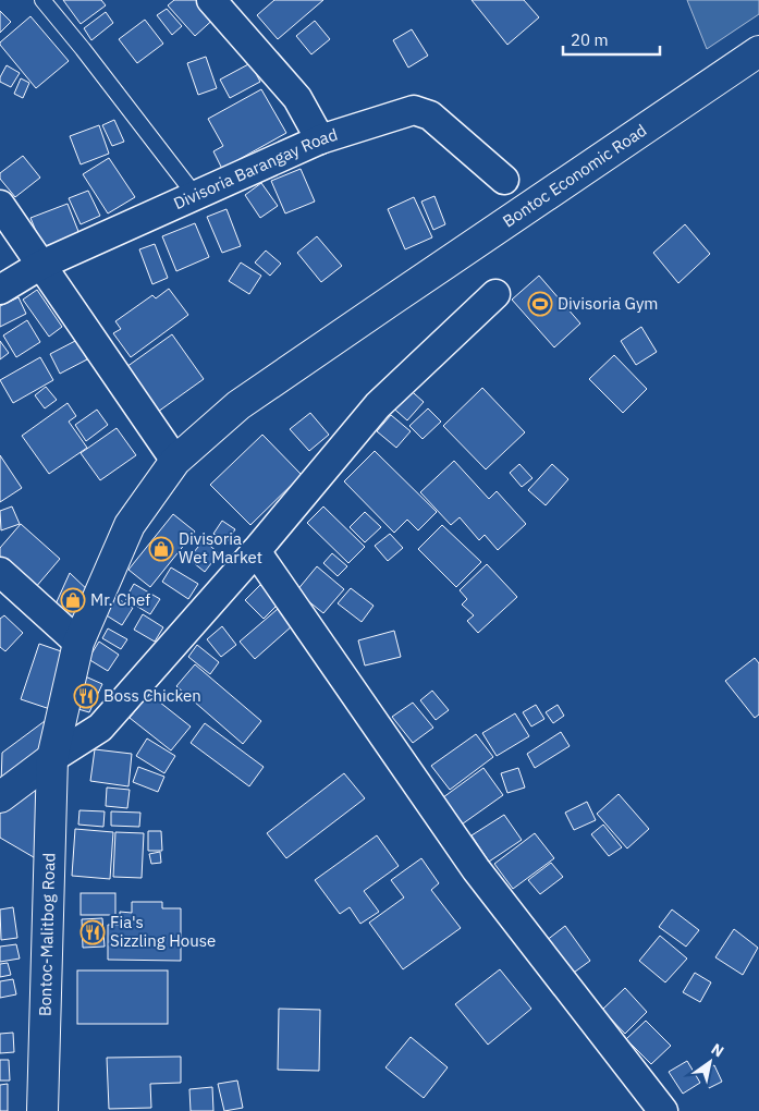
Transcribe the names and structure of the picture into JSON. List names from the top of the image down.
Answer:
{
  "streets": {
    "main road": ["Bontoc Economic Road", "Bontoc-Malitbog Road"],
    "street": ["Divisoria Barangay Road"]
  },
  "crossings": [
    ["Bontoc Economic Road", "Bontoc-Malitbog Road"]
  ],
  "places": {
    "sports": ["Divisoria Gym"],
    "shop": ["Divisoria Wet Market", "Mr. Chef"],
    "restaurant": ["Boss Chicken", "Fia's Sizzling House"]
  },
  "scale_bar": "20 m",
  "north": "top right"
}
